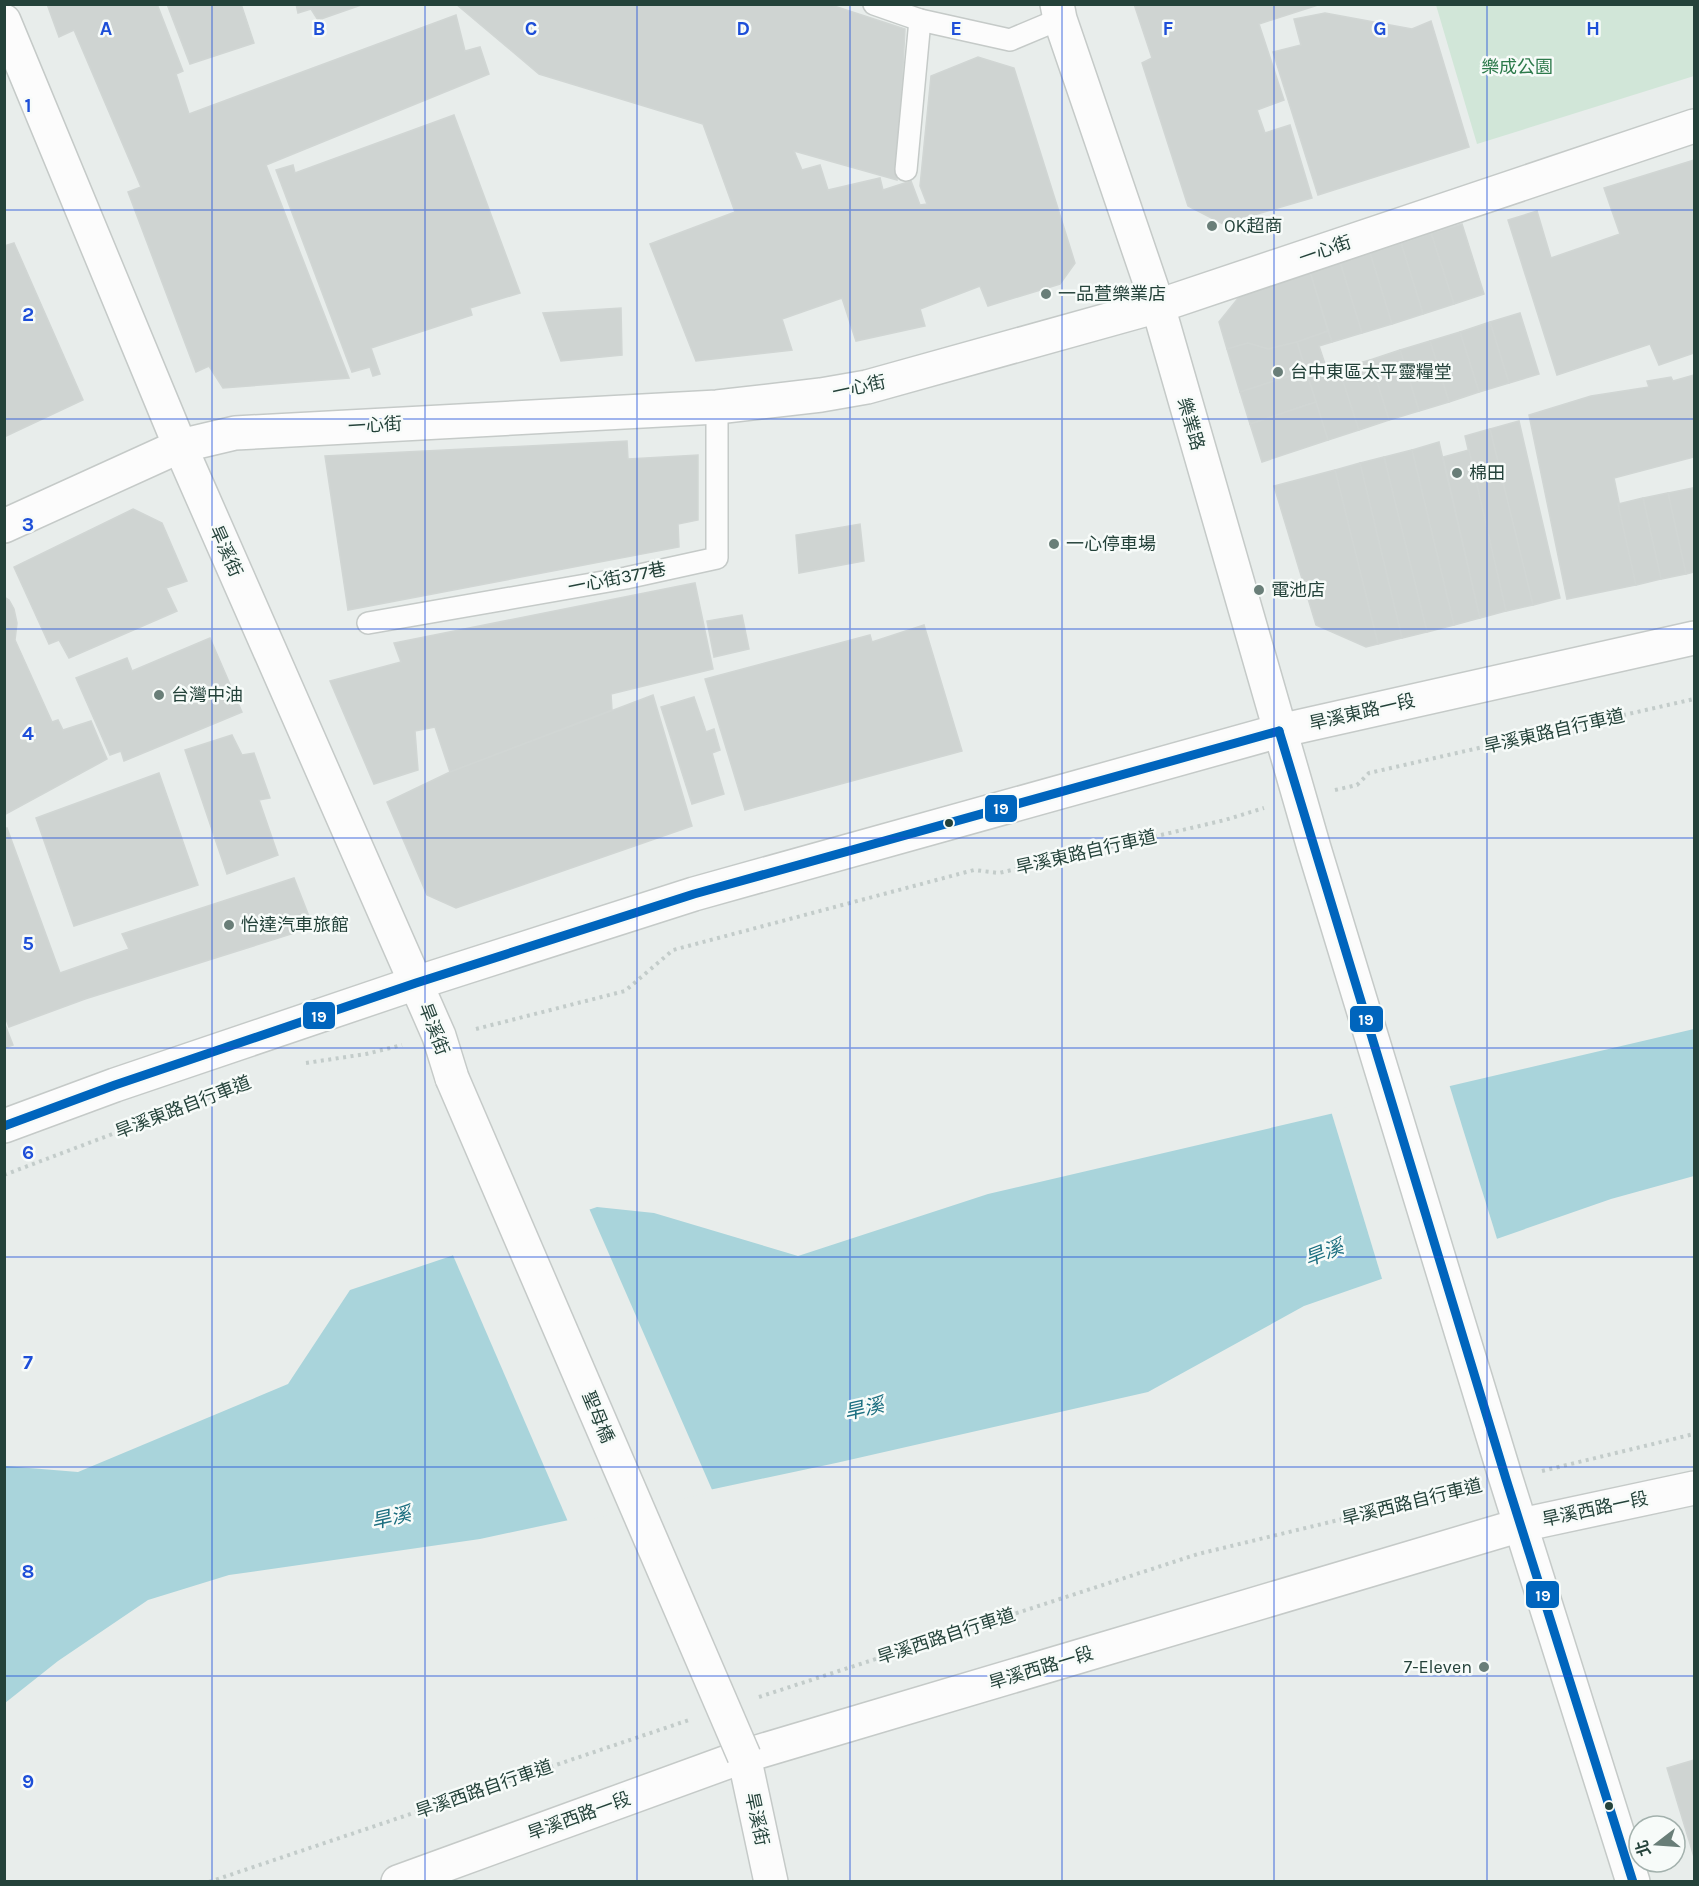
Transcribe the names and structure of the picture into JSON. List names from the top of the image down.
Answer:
{
  "streets": {
    "street": [
      "一心街",
      "樂業路",
      "旱溪街",
      "旱溪東路一段",
      "聖母橋",
      "旱溪西路一段"
    ],
    "lane": ["一心街377巷"],
    "path": ["旱溪東路自行車道", "旱溪西路自行車道"]
  },
  "crossings": [
    ["一心街", "樂業路"],
    ["一心街", "旱溪街"],
    ["一心街", "一心街377巷"],
    ["樂業路", "旱溪東路一段"],
    ["樂業路", "旱溪東路自行車道"],
    ["樂業路", "旱溪西路自行車道"],
    ["旱溪街", "旱溪東路一段"],
    ["旱溪街", "聖母橋"],
    ["旱溪街", "旱溪西路一段"],
    ["聖母橋", "旱溪西路一段"]
  ],
  "water": ["旱溪"],
  "parks": ["樂成公園"],
  "places": [
    "OK超商",
    "一品萱樂業店",
    "台中東區太平靈糧堂",
    "棉田",
    "一心停車場",
    "電池店",
    "台灣中油",
    "怡達汽車旅館",
    "7-Eleven"
  ],
  "lines": ["transit line 19"],
  "north": "left",
  "grid": {
    "columns": [
      "A",
      "B",
      "C",
      "D",
      "E",
      "F",
      "G",
      "H"
    ],
    "rows": [
      "1",
      "2",
      "3",
      "4",
      "5",
      "6",
      "7",
      "8",
      "9"
    ]
  }
}
